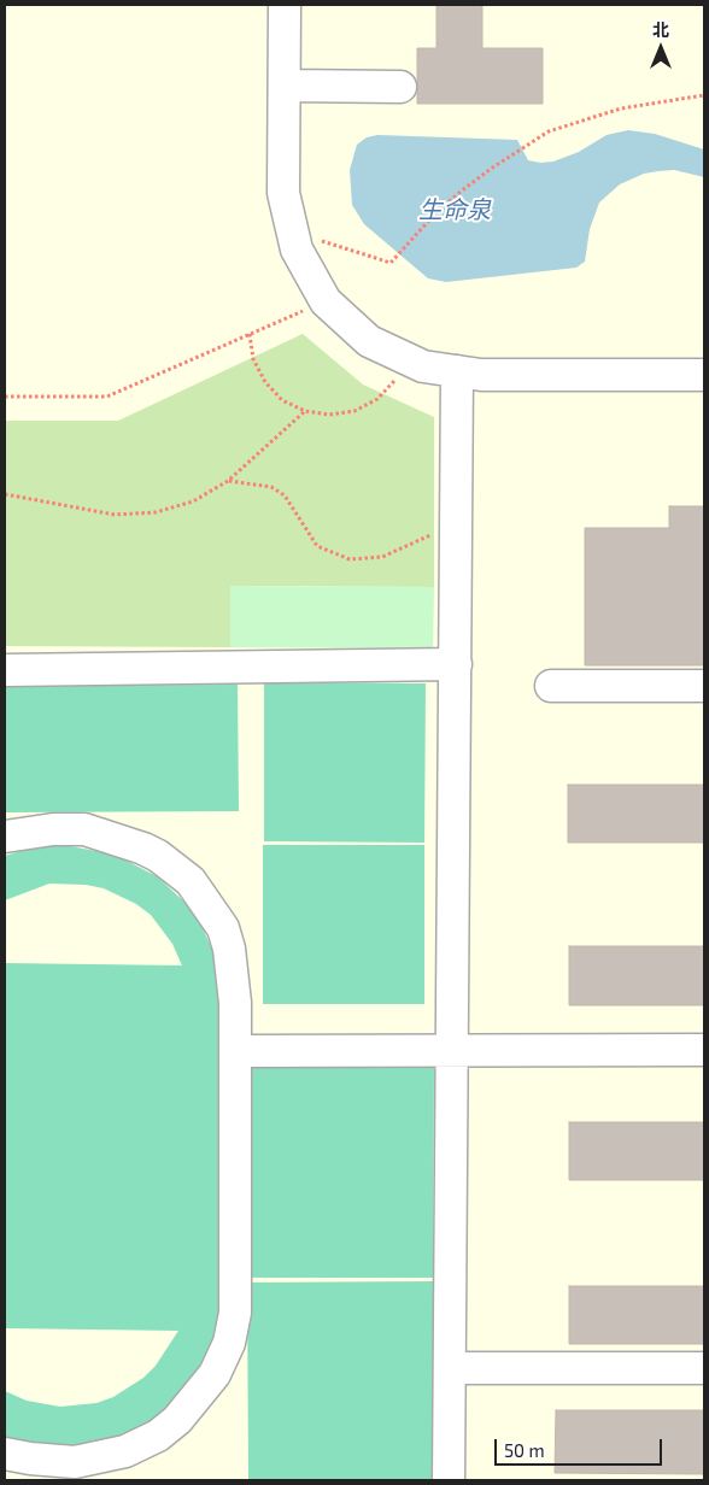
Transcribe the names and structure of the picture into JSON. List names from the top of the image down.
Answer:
{
  "water": ["生命泉"],
  "scale_bar": "50 m",
  "north": "top"
}
